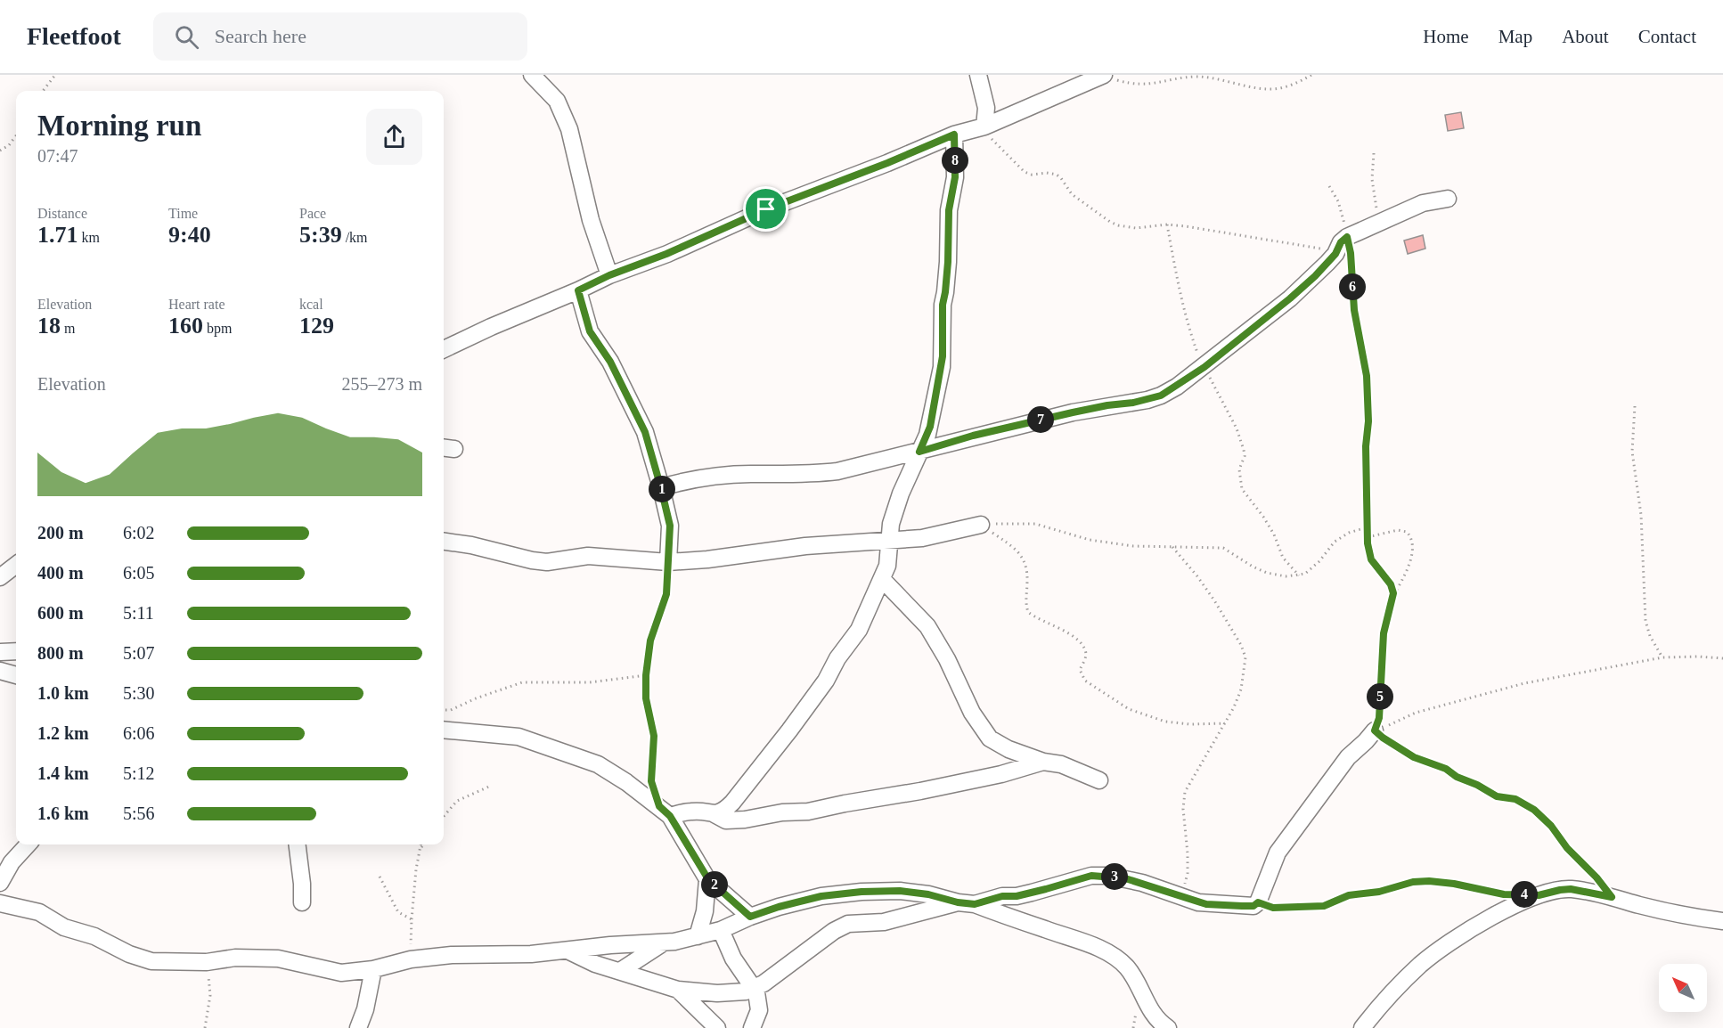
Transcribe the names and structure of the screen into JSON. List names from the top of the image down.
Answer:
{
  "north": "top left",
  "page": {
    "header": "Fleetfoot",
    "search": "Search here",
    "nav": [
      "Home",
      "Map",
      "About",
      "Contact"
    ],
    "heading": ["Morning run", "07:47"],
    "pins": [
      "8",
      "6",
      "7",
      "1",
      "5",
      "3",
      "2",
      "4"
    ],
    "stats": [
      ["Distance", "1.71 km"],
      ["Time", "9:40"],
      ["Pace", "5:39 /km"],
      ["Elevation", "18 m"],
      ["Heart rate", "160 bpm"],
      ["kcal", "129"]
    ],
    "chart": ["Elevation", "255–273 m"],
    "list": [
      {
        "name": "200 m",
        "note": "6:02"
      },
      {
        "name": "400 m",
        "note": "6:05"
      },
      {
        "name": "600 m",
        "note": "5:11"
      },
      {
        "name": "800 m",
        "note": "5:07"
      },
      {
        "name": "1.0 km",
        "note": "5:30"
      },
      {
        "name": "1.2 km",
        "note": "6:06"
      },
      {
        "name": "1.4 km",
        "note": "5:12"
      },
      {
        "name": "1.6 km",
        "note": "5:56"
      }
    ]
  }
}
